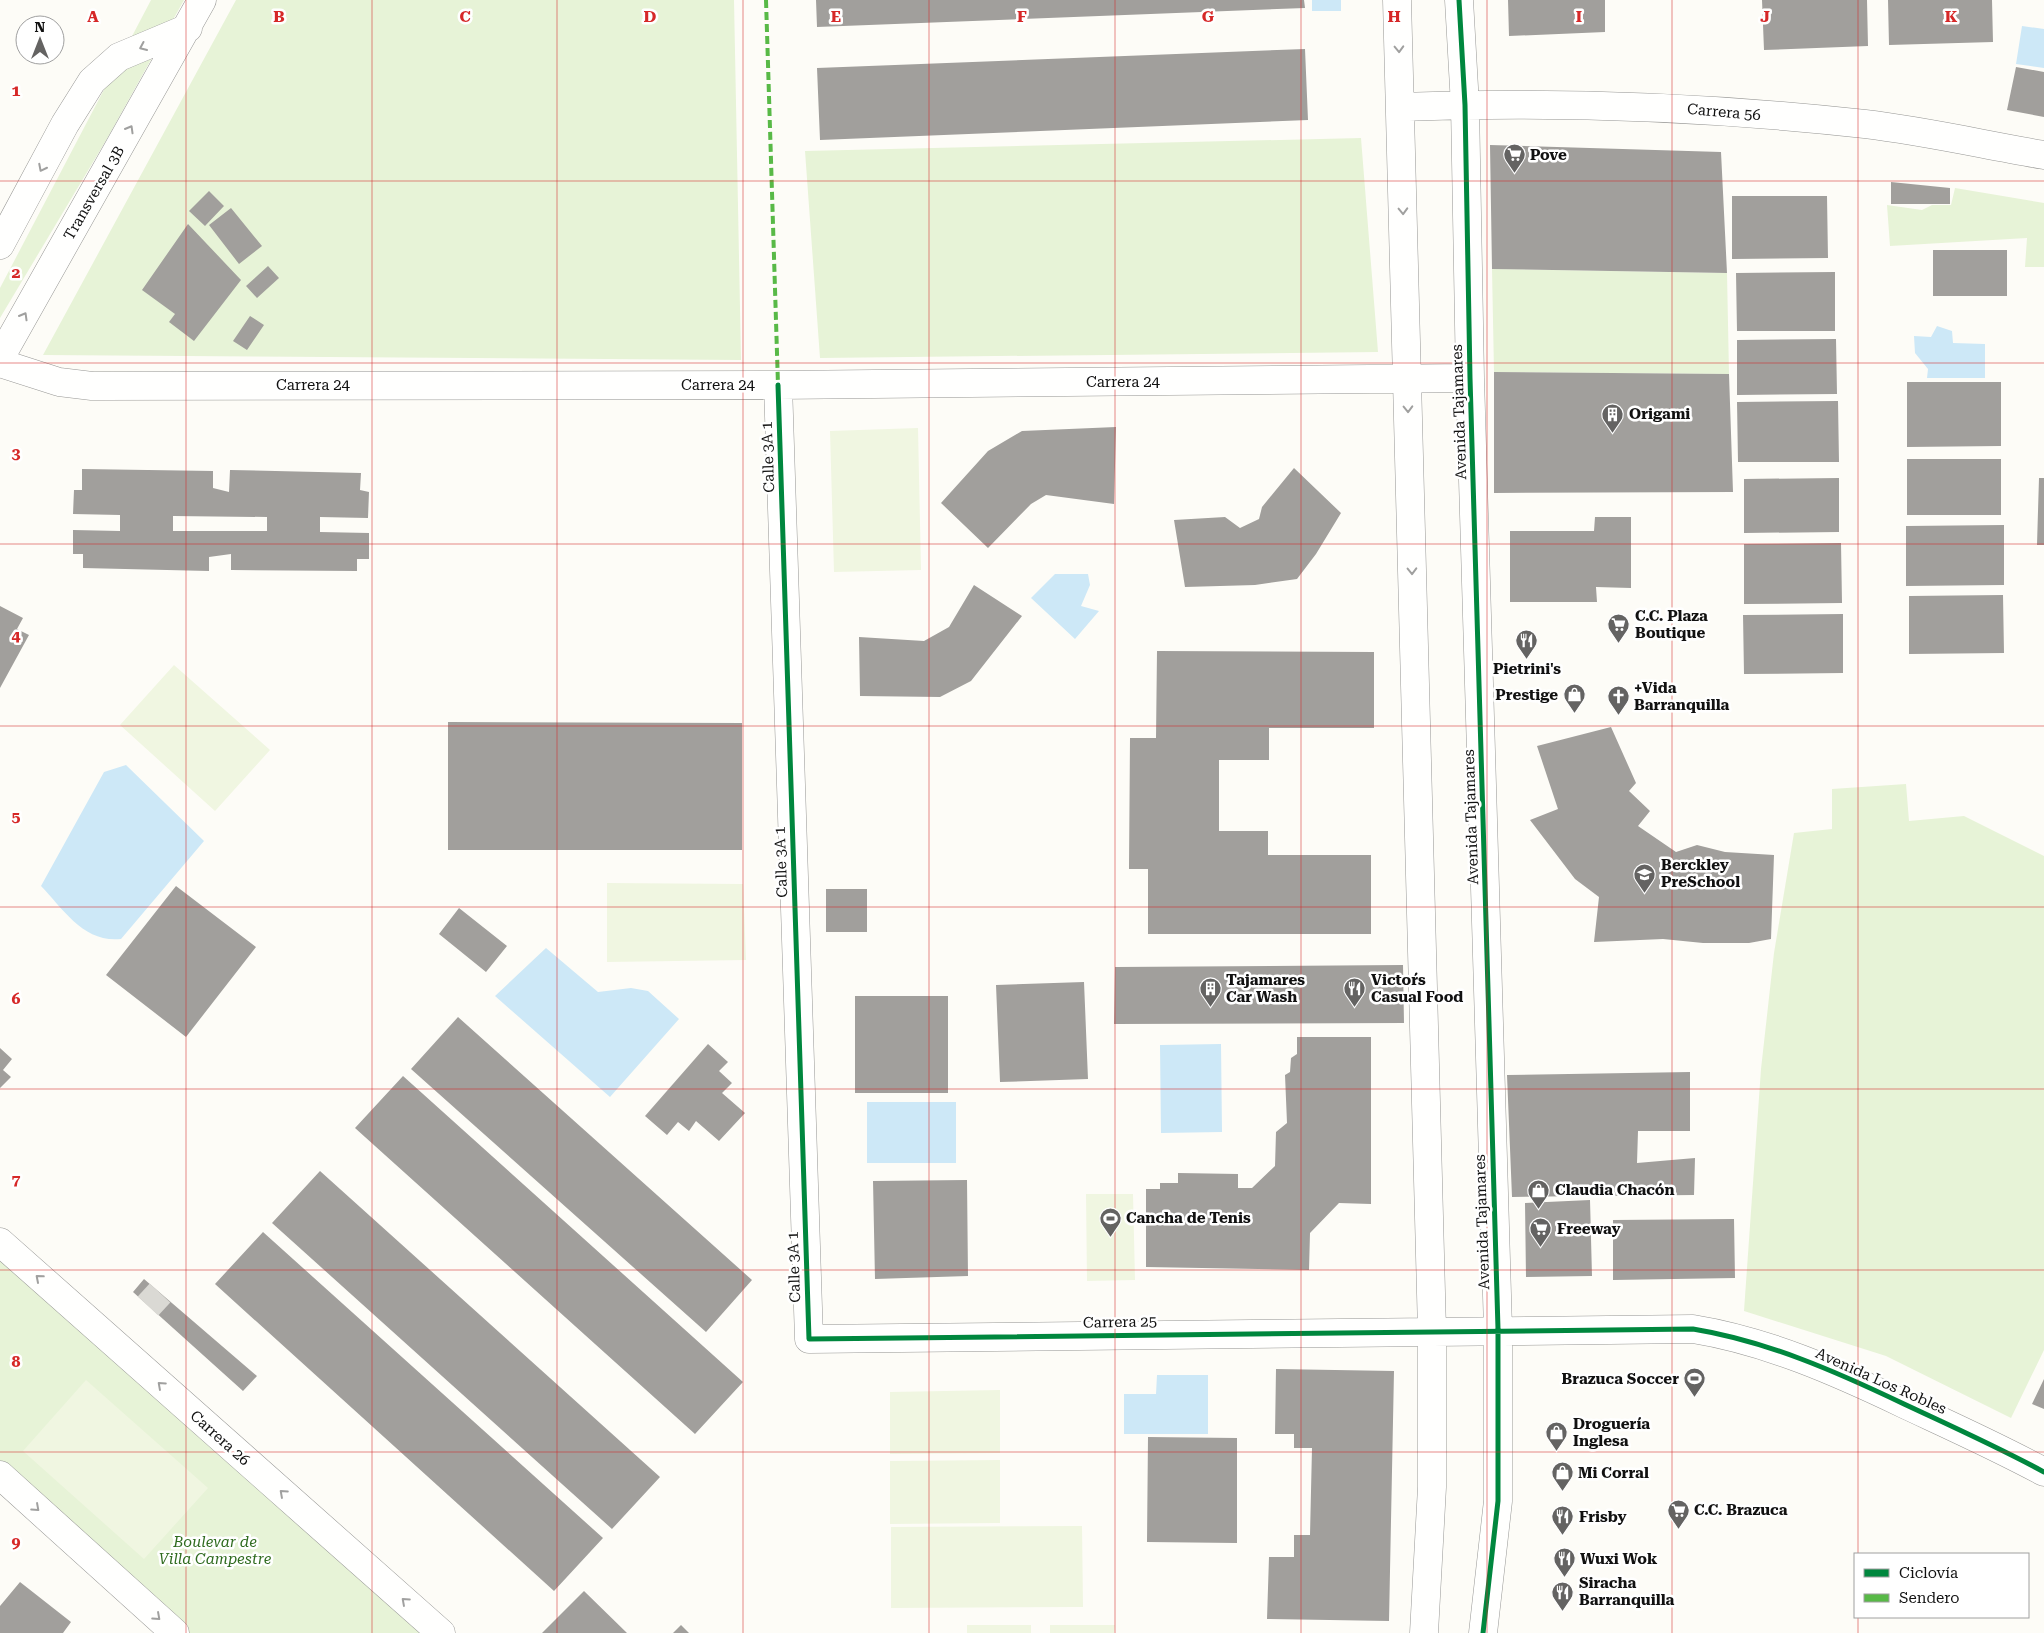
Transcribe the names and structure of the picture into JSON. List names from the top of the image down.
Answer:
{
  "streets": {
    "street": [
      "Carrera 56",
      "Transversal 3B",
      "Carrera 24",
      "Avenida Tajamares",
      "Calle 3A 1",
      "Carrera 25",
      "Avenida Los Robles",
      "Carrera 26"
    ]
  },
  "crossings": [
    ["Carrera 56", "Avenida Tajamares"],
    ["Carrera 24", "Avenida Tajamares"],
    ["Carrera 24", "Calle 3A 1"],
    ["Avenida Tajamares", "Avenida Los Robles"],
    ["Calle 3A 1", "Carrera 25"],
    ["Carrera 25", "Avenida Los Robles"]
  ],
  "parks": ["Boulevar de Villa Campestre"],
  "places": {
    "supermarket": [
      "Pove",
      "C.C. Plaza Boutique",
      "Freeway",
      "C.C. Brazuca"
    ],
    "building": ["Origami", "Tajamares Car Wash"],
    "restaurant": [
      "Pietrini's",
      "Victor´s Casual Food",
      "Frisby",
      "Wuxi Wok",
      "Siracha Barranquilla"
    ],
    "shop": [
      "Prestige",
      "Claudia Chacón",
      "Droguería Inglesa",
      "Mi Corral"
    ],
    "church": ["+Vida Barranquilla"],
    "school or university": ["Berckley PreSchool"],
    "sports": ["Cancha de Tenis", "Brazuca Soccer"]
  },
  "legend": ["Ciclovía", "Sendero"],
  "north": "top",
  "grid": {
    "columns": [
      "A",
      "B",
      "C",
      "D",
      "E",
      "F",
      "G",
      "H",
      "I",
      "J",
      "K"
    ],
    "rows": [
      "1",
      "2",
      "3",
      "4",
      "5",
      "6",
      "7",
      "8",
      "9"
    ]
  }
}
